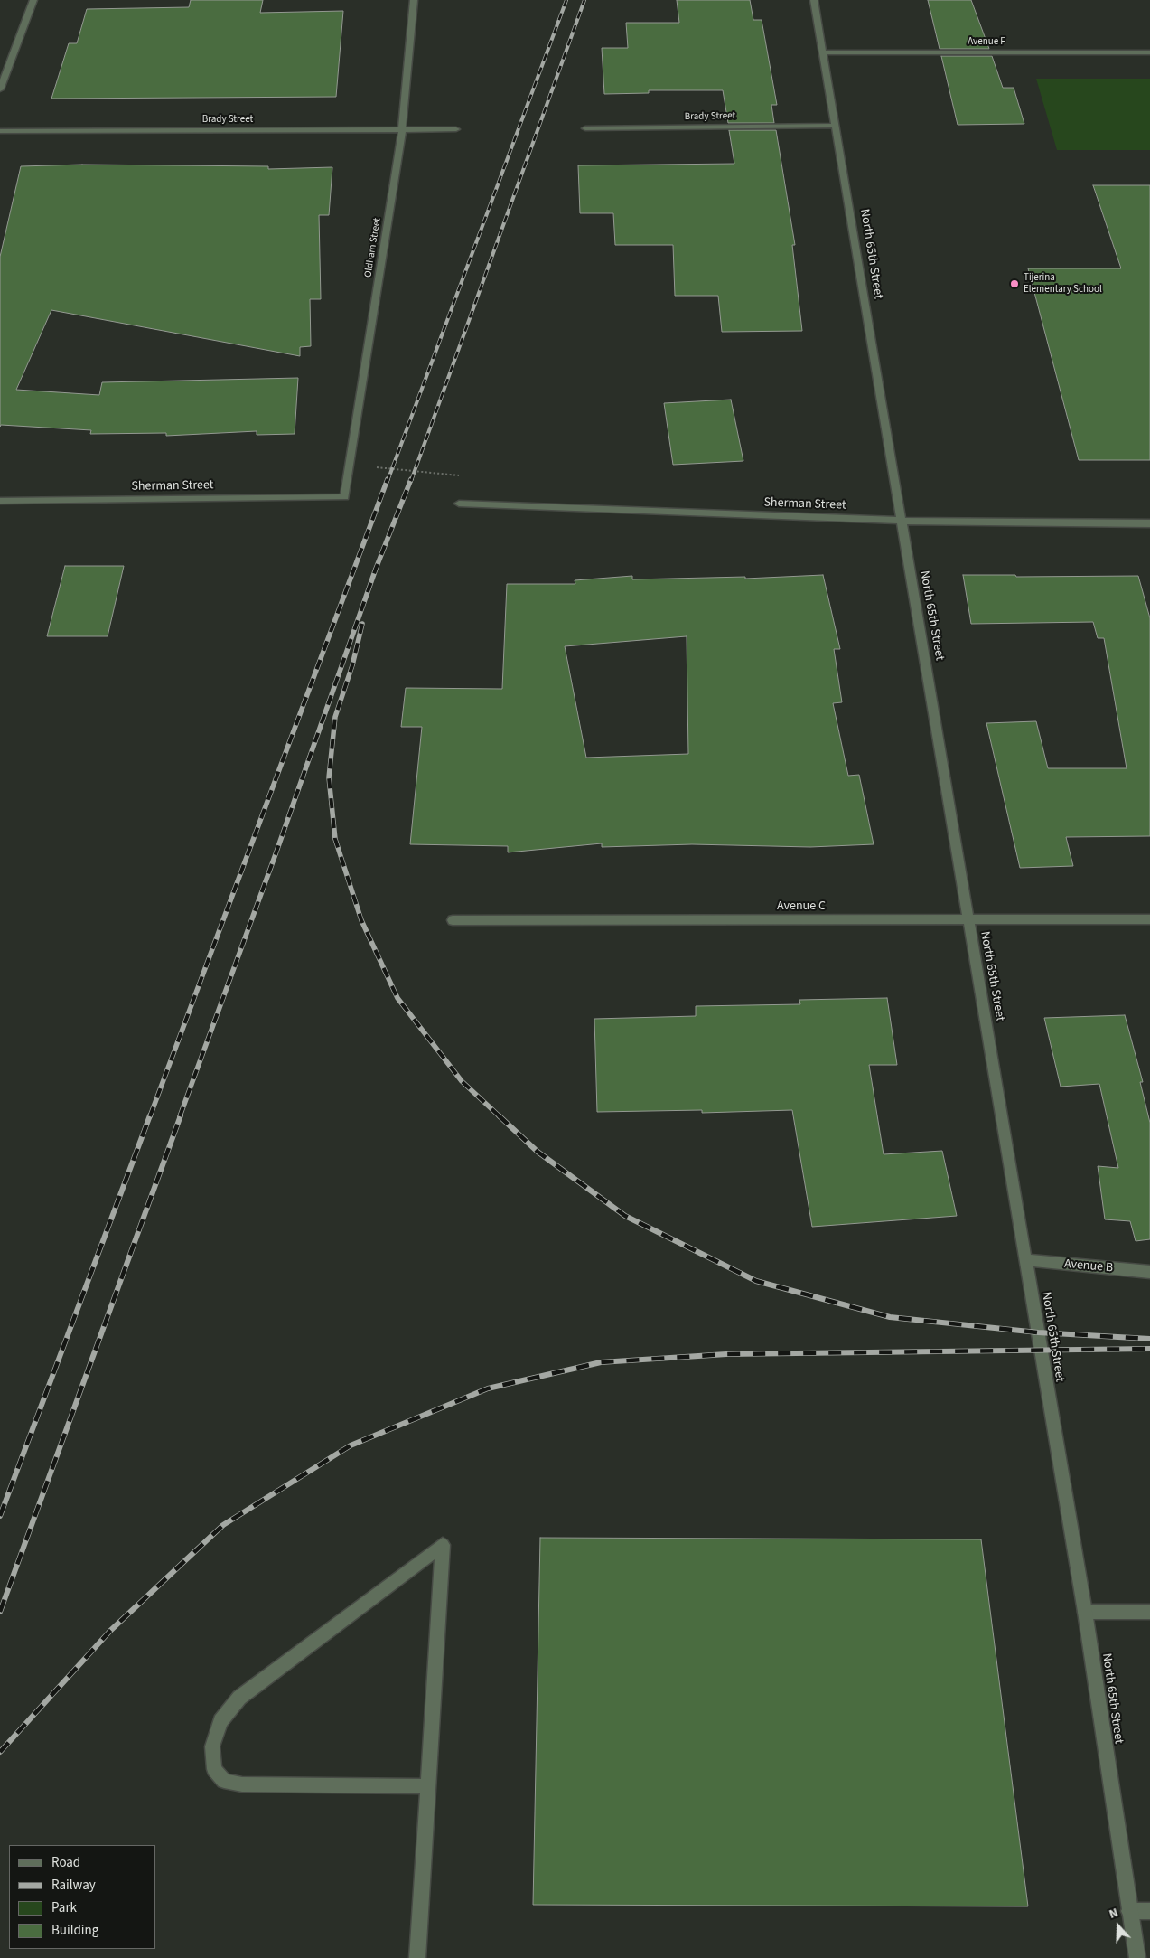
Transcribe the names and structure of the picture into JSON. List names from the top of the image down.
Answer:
{
  "streets": {
    "street": [
      "Avenue F",
      "Brady Street",
      "Oldham Street",
      "North 65th Street",
      "Sherman Street",
      "Avenue C",
      "Avenue B"
    ]
  },
  "crossings": [
    ["Avenue F", "North 65th Street"],
    ["Brady Street", "Oldham Street"],
    ["Brady Street", "North 65th Street"],
    ["Oldham Street", "Sherman Street"],
    ["North 65th Street", "Sherman Street"],
    ["North 65th Street", "Avenue C"],
    ["North 65th Street", "Avenue B"]
  ],
  "places": ["Tijerina Elementary School"],
  "legend": [
    "Road",
    "Railway",
    "Park",
    "Building"
  ],
  "north": "top"
}
